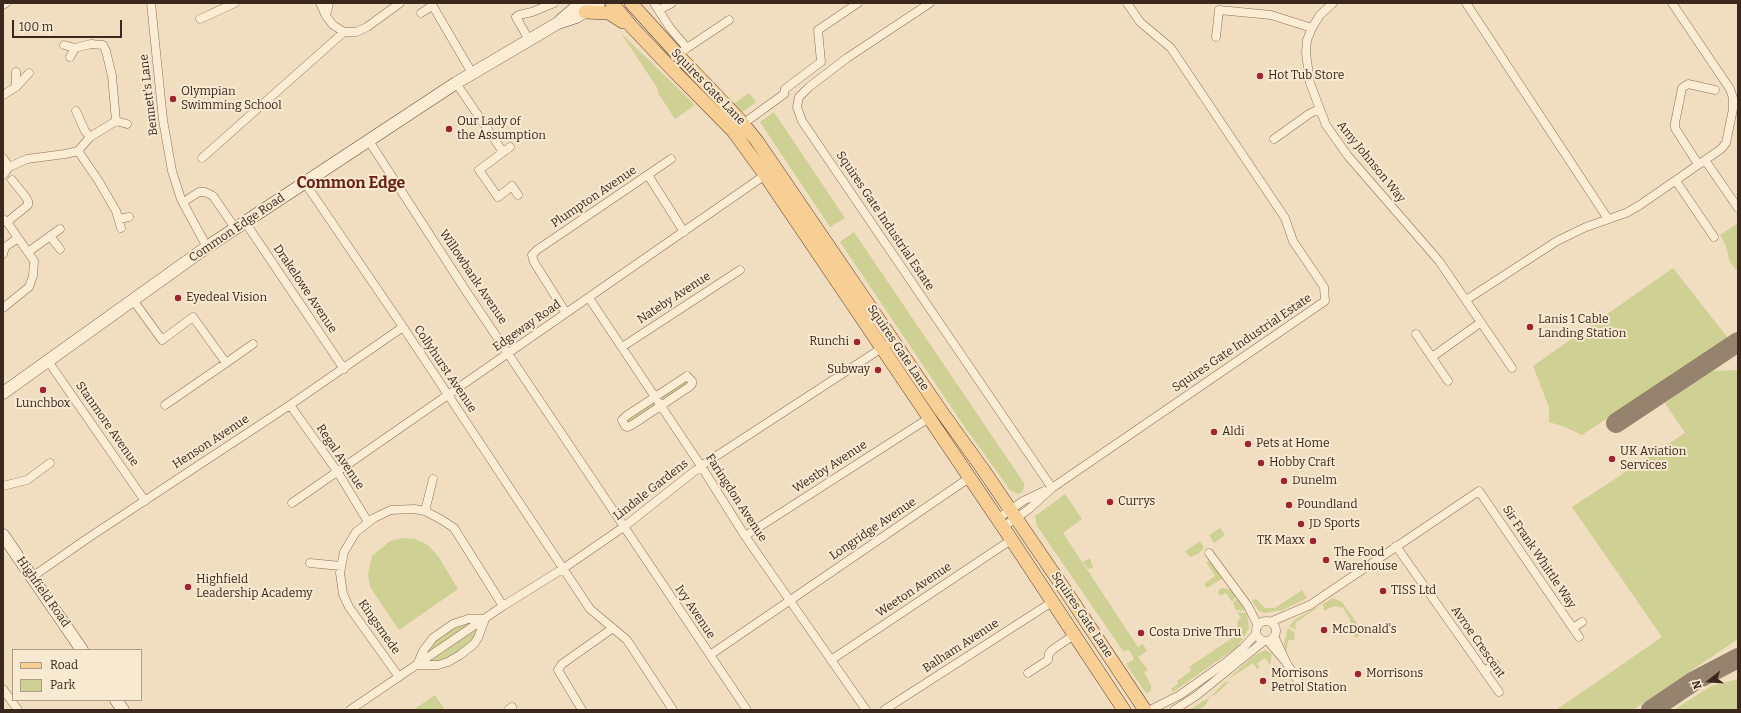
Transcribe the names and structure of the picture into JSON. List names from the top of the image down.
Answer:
{
  "streets": {
    "main road": ["Squires Gate Lane", "Common Edge Road", "Highfield Road"],
    "street": [
      "Bennett's Lane",
      "Amy Johnson Way",
      "Plumpton Avenue",
      "Squires Gate Industrial Estate",
      "Willowbank Avenue",
      "Drakelowe Avenue",
      "Nateby Avenue",
      "Edgeway Road",
      "Collyhurst Avenue",
      "Stanmore Avenue",
      "Henson Avenue",
      "Regal Avenue",
      "Westby Avenue",
      "Lindale Gardens",
      "Faringdon Avenue",
      "Longridge Avenue",
      "Sir Frank Whittle Way",
      "Weeton Avenue",
      "Ivy Avenue",
      "Kingsmede",
      "Avroe Crescent",
      "Balham Avenue"
    ]
  },
  "crossings": [
    ["Squires Gate Lane", "Edgeway Road"],
    ["Squires Gate Lane", "Westby Avenue"],
    ["Squires Gate Lane", "Lindale Gardens"],
    ["Squires Gate Lane", "Longridge Avenue"],
    ["Squires Gate Lane", "Weeton Avenue"],
    ["Squires Gate Lane", "Balham Avenue"],
    ["Bennett's Lane", "Common Edge Road"],
    ["Plumpton Avenue", "Edgeway Road"],
    ["Common Edge Road", "Willowbank Avenue"],
    ["Common Edge Road", "Drakelowe Avenue"],
    ["Common Edge Road", "Collyhurst Avenue"],
    ["Common Edge Road", "Stanmore Avenue"],
    ["Willowbank Avenue", "Edgeway Road"],
    ["Willowbank Avenue", "Lindale Gardens"],
    ["Willowbank Avenue", "Ivy Avenue"],
    ["Drakelowe Avenue", "Henson Avenue"],
    ["Nateby Avenue", "Faringdon Avenue"],
    ["Edgeway Road", "Collyhurst Avenue"],
    ["Edgeway Road", "Regal Avenue"],
    ["Edgeway Road", "Faringdon Avenue"],
    ["Collyhurst Avenue", "Henson Avenue"],
    ["Collyhurst Avenue", "Lindale Gardens"],
    ["Stanmore Avenue", "Henson Avenue"],
    ["Henson Avenue", "Regal Avenue"],
    ["Henson Avenue", "Highfield Road"],
    ["Regal Avenue", "Kingsmede"],
    ["Westby Avenue", "Faringdon Avenue"],
    ["Lindale Gardens", "Faringdon Avenue"],
    ["Lindale Gardens", "Ivy Avenue"],
    ["Lindale Gardens", "Kingsmede"],
    ["Faringdon Avenue", "Longridge Avenue"],
    ["Faringdon Avenue", "Weeton Avenue"],
    ["Longridge Avenue", "Ivy Avenue"],
    ["Sir Frank Whittle Way", "Avroe Crescent"]
  ],
  "districts": ["Common Edge"],
  "places": [
    "Hot Tub Store",
    "Olympian Swimming School",
    "Our Lady of the Assumption",
    "Eyedeal Vision",
    "Lanis 1 Cable Landing Station",
    "Runchi",
    "Subway",
    "Lunchbox",
    "Aldi",
    "Pets at Home",
    "UK Aviation Services",
    "Hobby Craft",
    "Dunelm",
    "Currys",
    "Poundland",
    "JD Sports",
    "TK Maxx",
    "The Food Warehouse",
    "Highfield Leadership Academy",
    "TISS Ltd",
    "McDonald's",
    "Costa Drive Thru",
    "Morrisons",
    "Morrisons Petrol Station"
  ],
  "legend": ["Road", "Park"],
  "scale_bar": "100 m",
  "north": "left"
}
